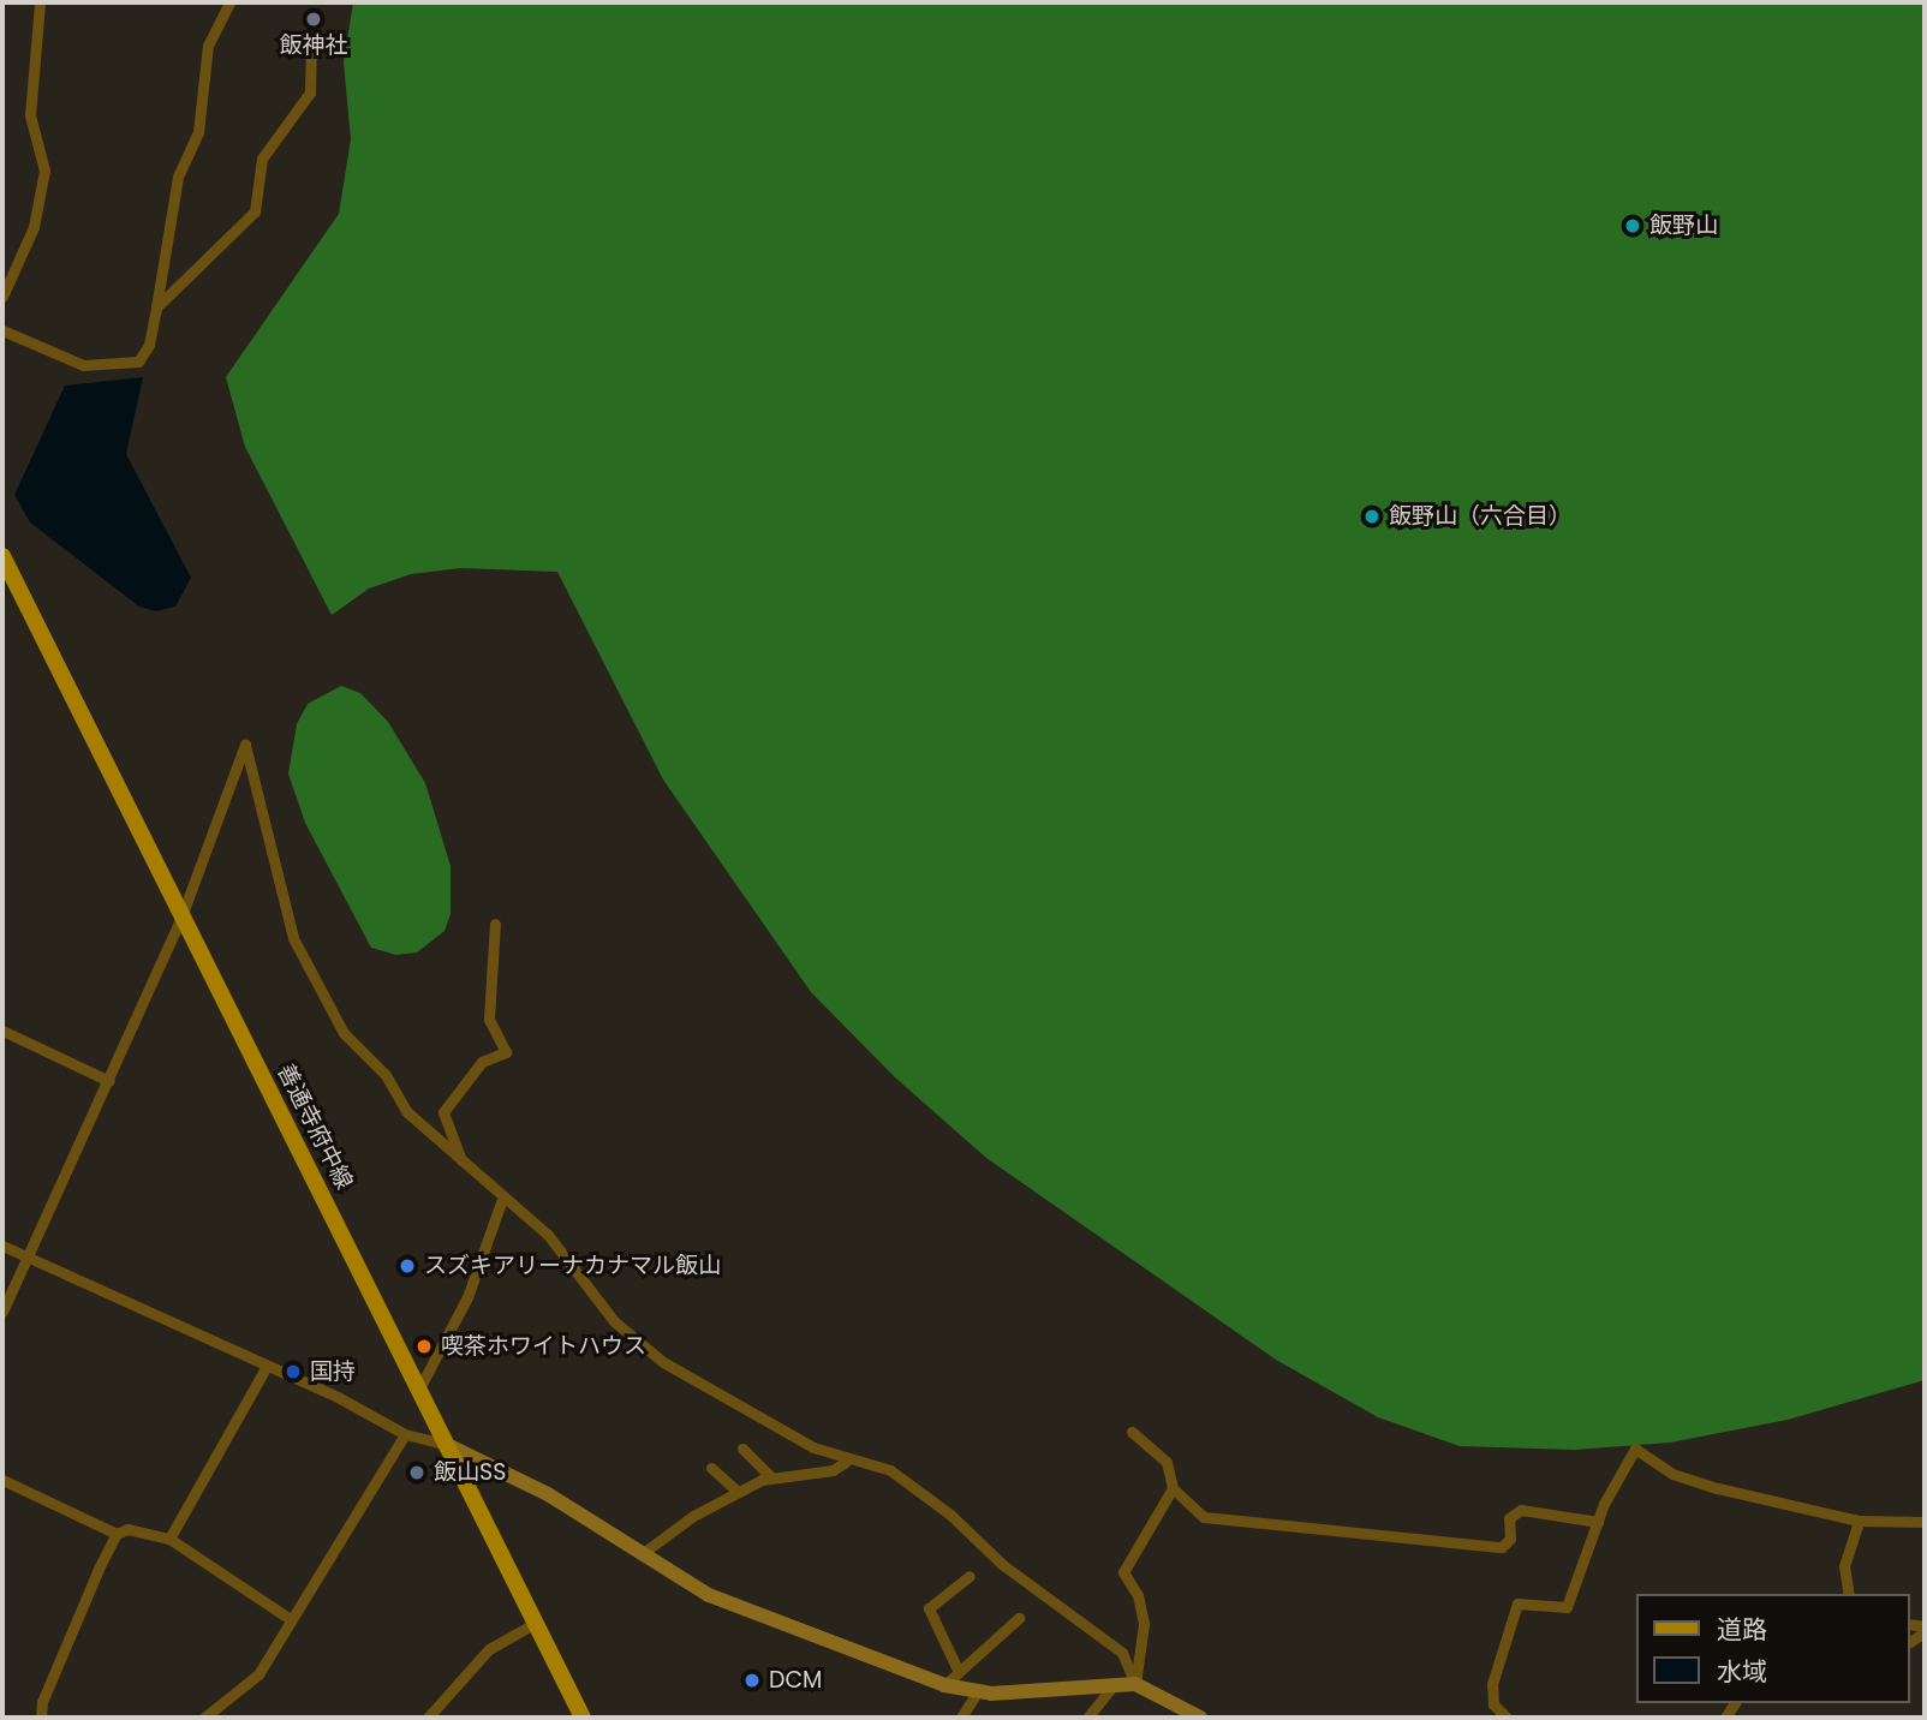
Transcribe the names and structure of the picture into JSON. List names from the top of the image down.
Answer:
{
  "streets": {
    "main road": ["善通寺府中線"]
  },
  "places": [
    "飯神社",
    "飯野山",
    "飯野山（六合目）",
    "スズキアリーナカナマル飯山",
    "喫茶ホワイトハウス",
    "国持",
    "飯山SS",
    "DCM"
  ],
  "legend": ["道路", "水域"]
}
